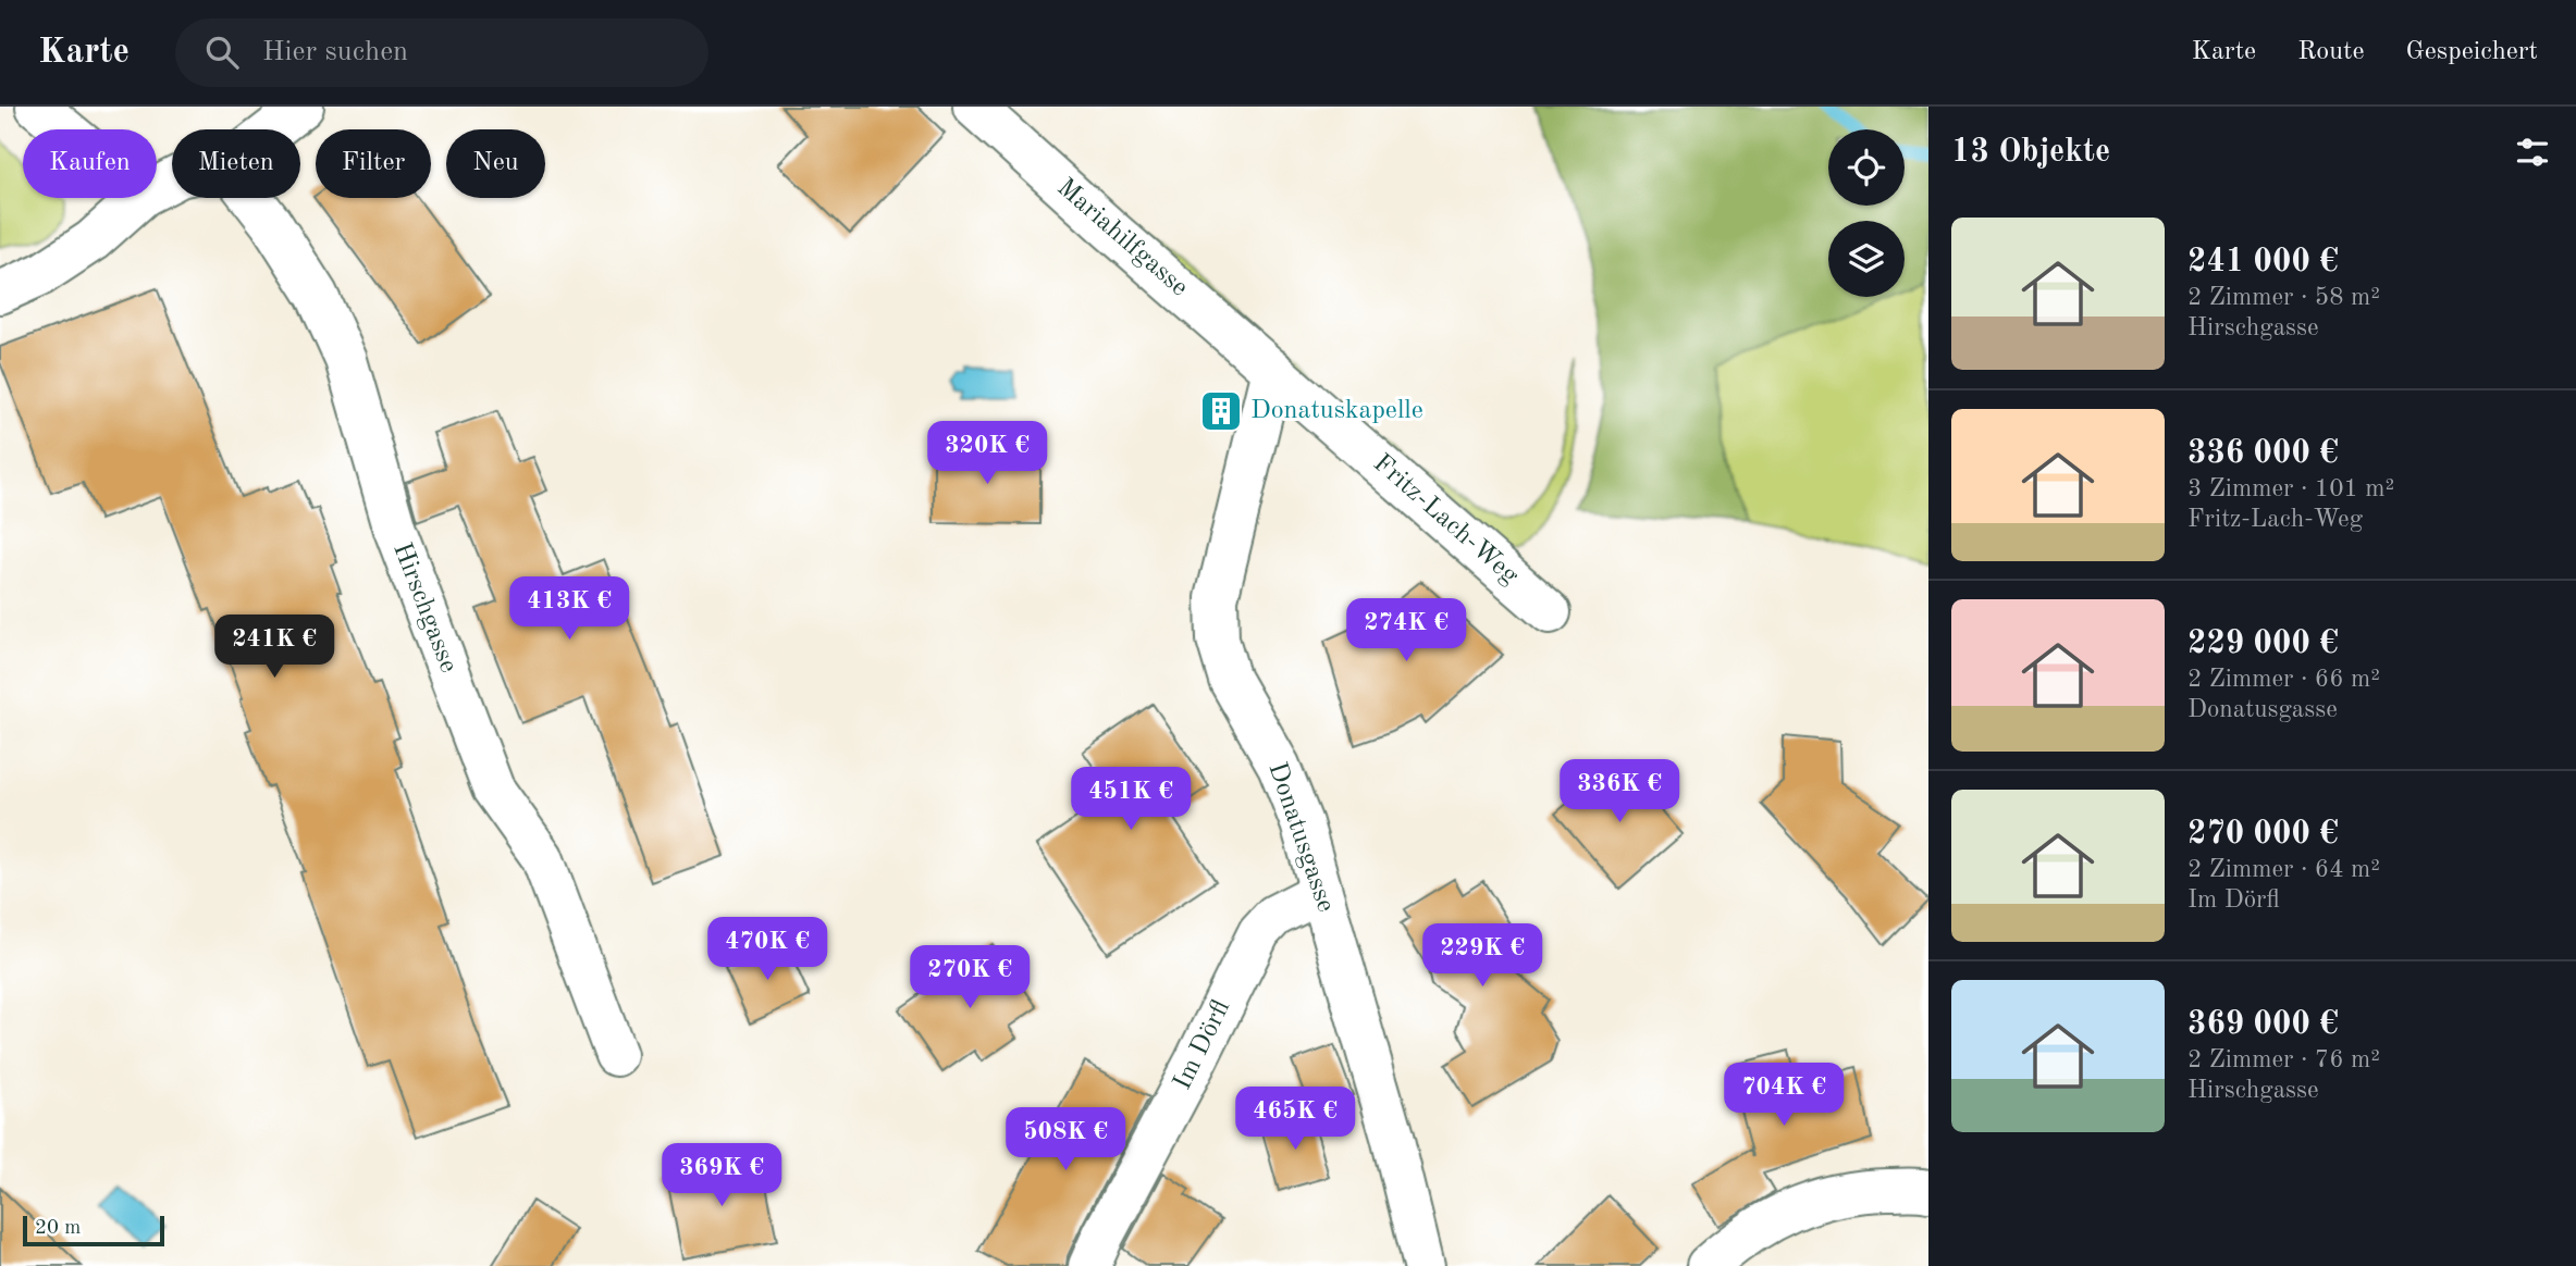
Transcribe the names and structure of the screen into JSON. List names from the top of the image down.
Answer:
{
  "streets": {
    "street": [
      "Mariahilfgasse",
      "Fritz-Lach-Weg",
      "Hirschgasse",
      "Donatusgasse",
      "Im Dörfl"
    ]
  },
  "crossings": [
    ["Mariahilfgasse", "Fritz-Lach-Weg"],
    ["Mariahilfgasse", "Donatusgasse"],
    ["Fritz-Lach-Weg", "Donatusgasse"],
    ["Donatusgasse", "Im Dörfl"]
  ],
  "places": {
    "building": ["Donatuskapelle"]
  },
  "scale_bar": "20 m",
  "page": {
    "header": "Karte",
    "search": "Hier suchen",
    "nav": ["Karte", "Route", "Gespeichert"],
    "heading": "13 Objekte",
    "chip": [
      "Kaufen",
      "Mieten",
      "Filter",
      "Neu"
    ],
    "list": [
      {
        "name": "241 000 €",
        "note": "2 Zimmer · 58 m² · Hirschgasse"
      },
      {
        "name": "336 000 €",
        "note": "3 Zimmer · 101 m² · Fritz-Lach-Weg"
      },
      {
        "name": "229 000 €",
        "note": "2 Zimmer · 66 m² · Donatusgasse"
      },
      {
        "name": "270 000 €",
        "note": "2 Zimmer · 64 m² · Im Dörfl"
      },
      {
        "name": "369 000 €",
        "note": "2 Zimmer · 76 m² · Hirschgasse"
      }
    ],
    "price": [
      "320K €",
      "413K €",
      "274K €",
      "241K €",
      "336K €",
      "451K €",
      "470K €",
      "229K €",
      "270K €",
      "704K €",
      "465K €",
      "508K €",
      "369K €"
    ],
    "scale": "20 m"
  }
}
